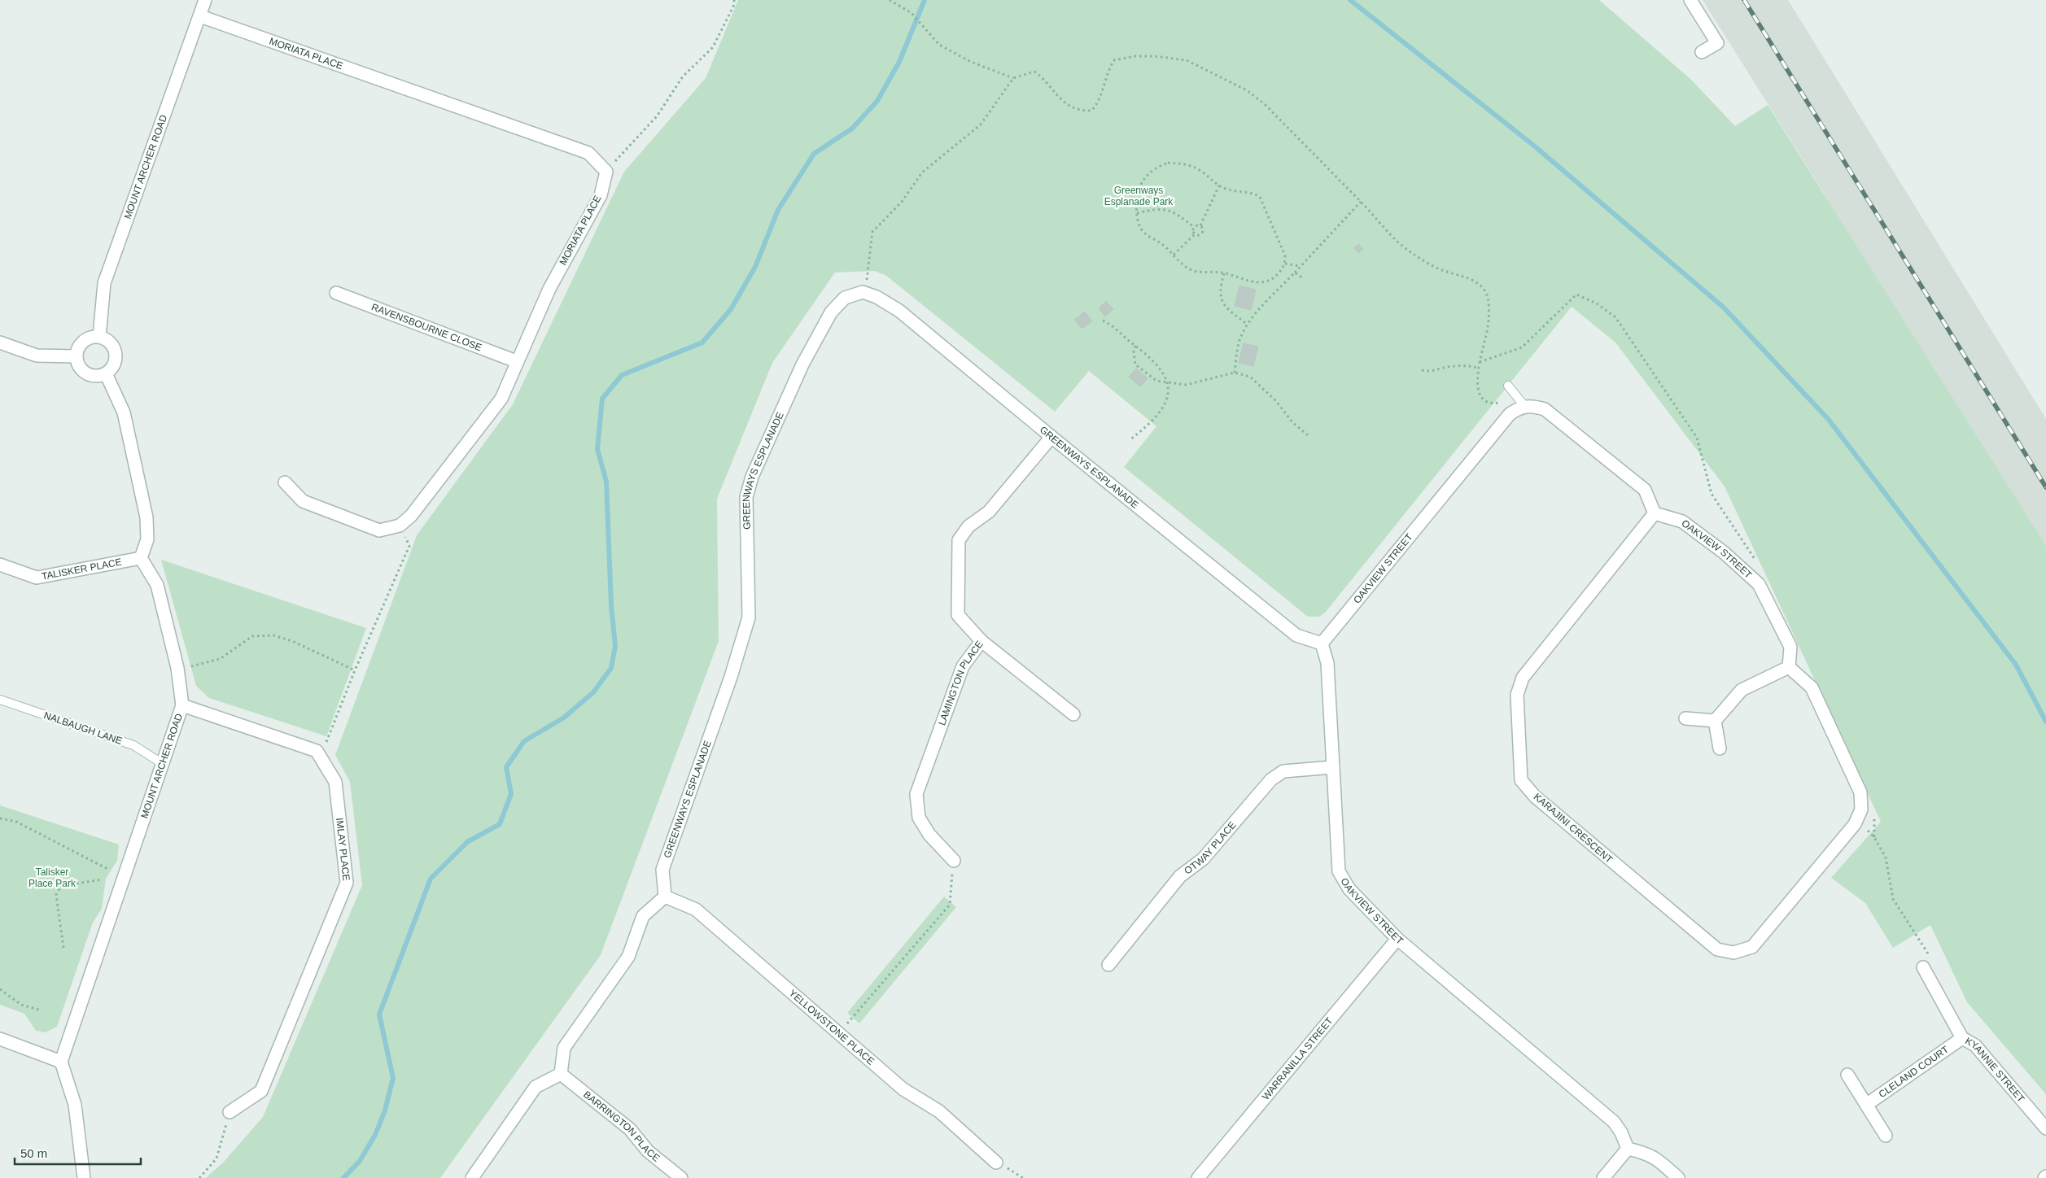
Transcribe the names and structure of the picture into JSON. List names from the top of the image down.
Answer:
{
  "streets": {
    "street": [
      "MORIATA PLACE",
      "MOUNT ARCHER ROAD",
      "RAVENSBOURNE CLOSE",
      "GREENWAYS ESPLANADE",
      "OAKVIEW STREET",
      "TALISKER PLACE",
      "LAMINGTON PLACE",
      "KARAJINI CRESCENT",
      "OTWAY PLACE",
      "IMLAY PLACE",
      "YELLOWSTONE PLACE",
      "WARRANILLA STREET",
      "CLELAND COURT",
      "KYANNIE STREET",
      "BARRINGTON PLACE"
    ],
    "lane": ["NALBAUGH LANE"]
  },
  "crossings": [
    ["MORIATA PLACE", "MOUNT ARCHER ROAD"],
    ["MORIATA PLACE", "RAVENSBOURNE CLOSE"],
    ["MOUNT ARCHER ROAD", "TALISKER PLACE"],
    ["MOUNT ARCHER ROAD", "NALBAUGH LANE"],
    ["GREENWAYS ESPLANADE", "OAKVIEW STREET"],
    ["GREENWAYS ESPLANADE", "LAMINGTON PLACE"],
    ["GREENWAYS ESPLANADE", "YELLOWSTONE PLACE"],
    ["OAKVIEW STREET", "KARAJINI CRESCENT"],
    ["OAKVIEW STREET", "OTWAY PLACE"],
    ["OAKVIEW STREET", "WARRANILLA STREET"],
    ["CLELAND COURT", "KYANNIE STREET"]
  ],
  "parks": ["Greenways Esplanade Park", "Talisker Place Park"],
  "scale_bar": "50 m"
}
